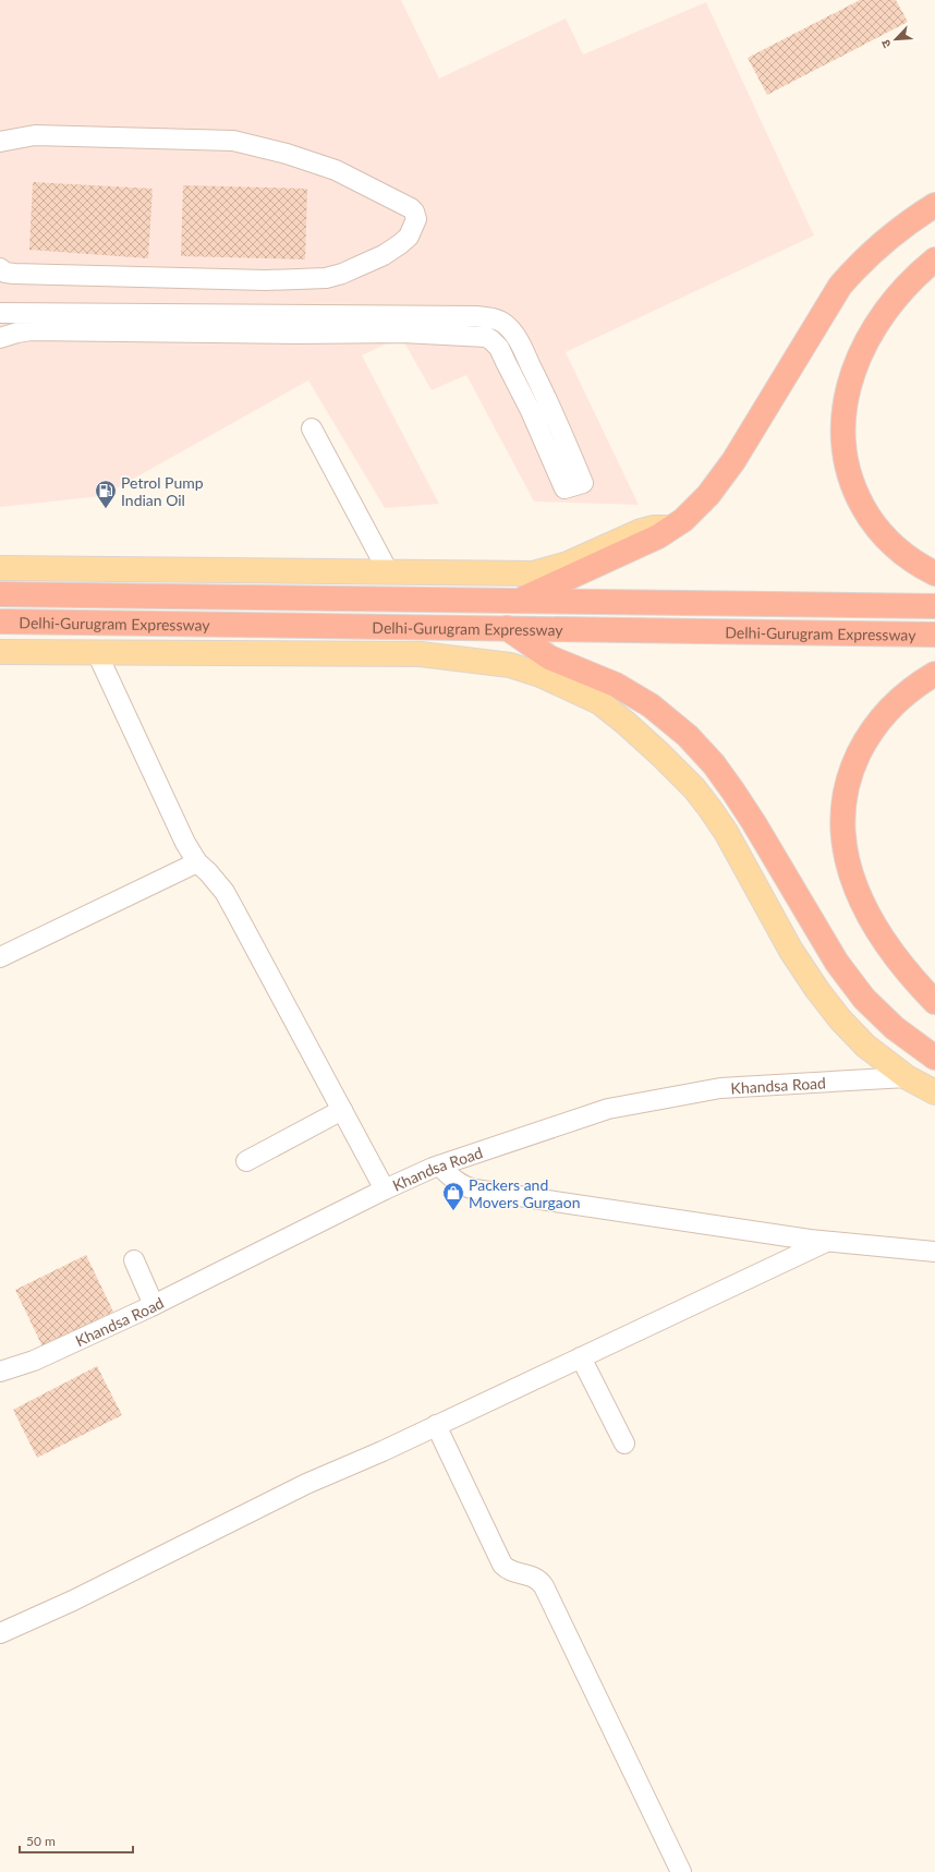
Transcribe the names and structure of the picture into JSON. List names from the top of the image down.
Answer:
{
  "streets": {
    "highway": ["Delhi-Gurugram Expressway"],
    "street": ["Khandsa Road"]
  },
  "places": {
    "fuel station": ["Petrol Pump Indian Oil"],
    "shop": ["Packers and Movers Gurgaon"]
  },
  "scale_bar": "50 m",
  "north": "bottom left"
}
